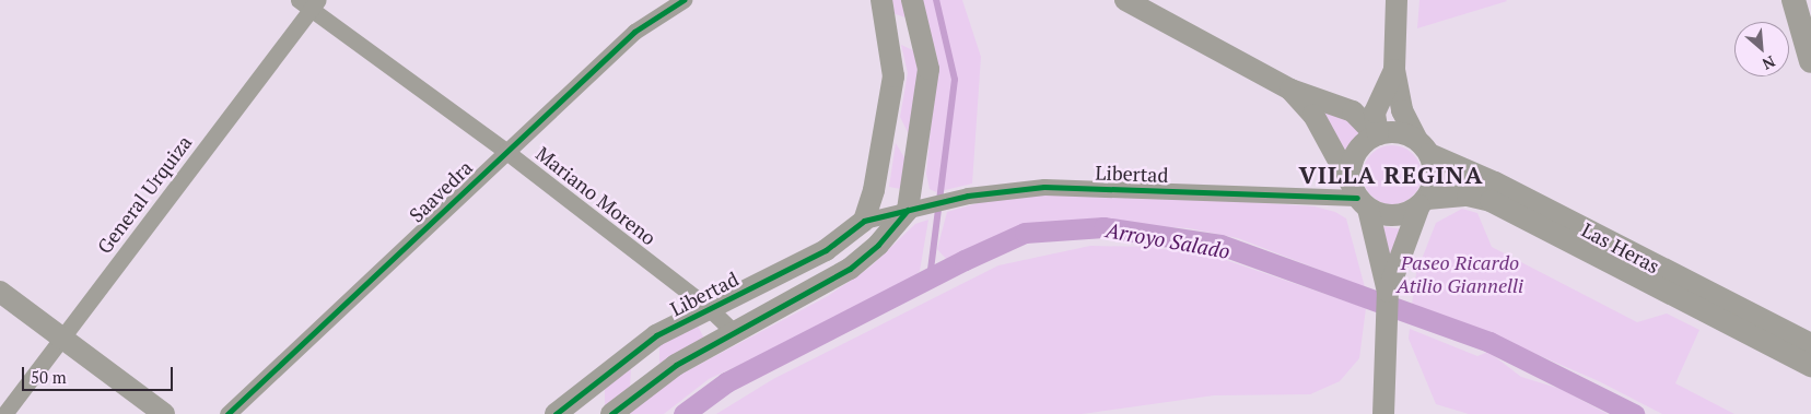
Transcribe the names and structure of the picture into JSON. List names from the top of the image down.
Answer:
{
  "streets": {
    "street": [
      "Libertad",
      "Saavedra",
      "General Urquiza",
      "Mariano Moreno",
      "Las Heras"
    ]
  },
  "crossings": [
    ["Libertad", "Mariano Moreno"],
    ["Libertad", "Las Heras"],
    ["Saavedra", "Mariano Moreno"],
    ["General Urquiza", "Mariano Moreno"]
  ],
  "districts": ["VILLA REGINA"],
  "water": ["Arroyo Salado"],
  "parks": ["Paseo Ricardo Atilio Giannelli"],
  "scale_bar": "50 m",
  "north": "bottom right"
}
